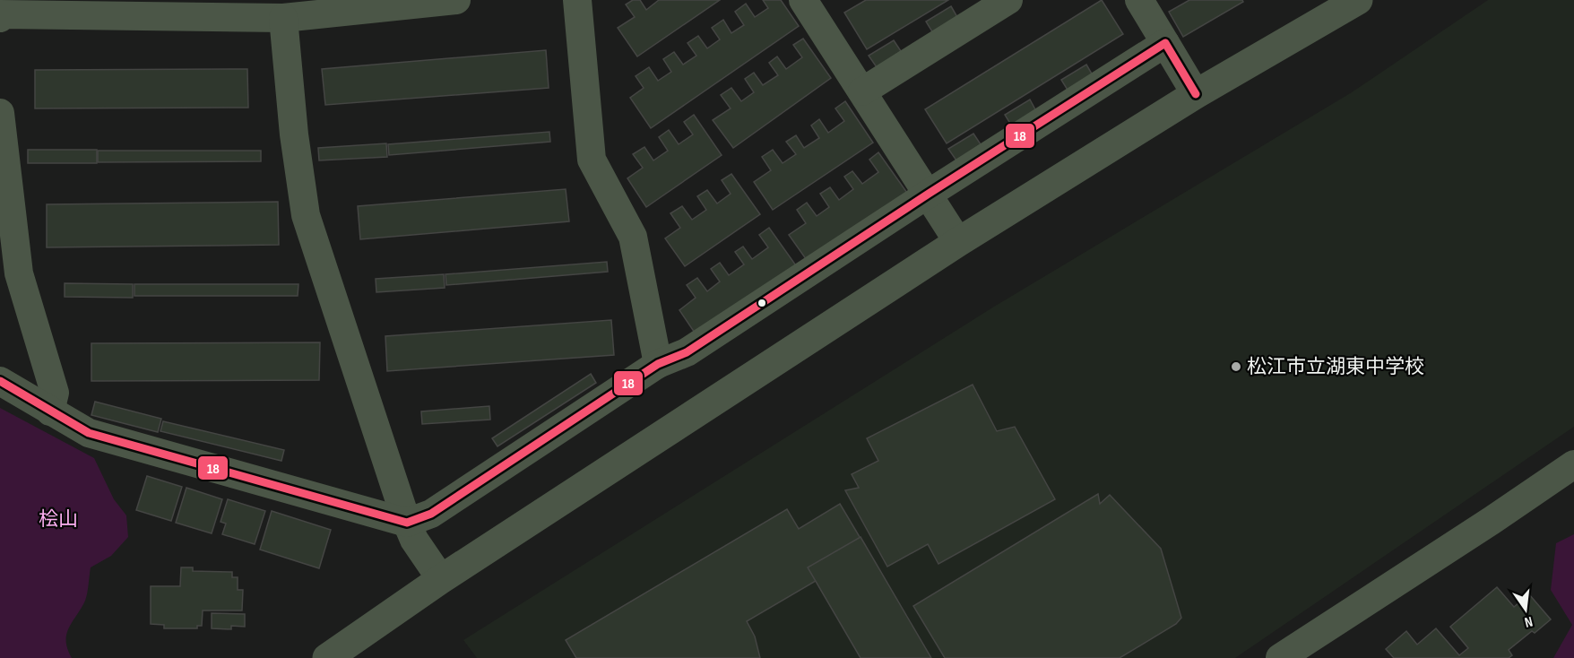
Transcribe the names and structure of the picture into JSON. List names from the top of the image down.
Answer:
{
  "parks": ["桧山"],
  "places": ["松江市立湖東中学校"],
  "lines": ["transit line 18"],
  "north": "bottom"
}
